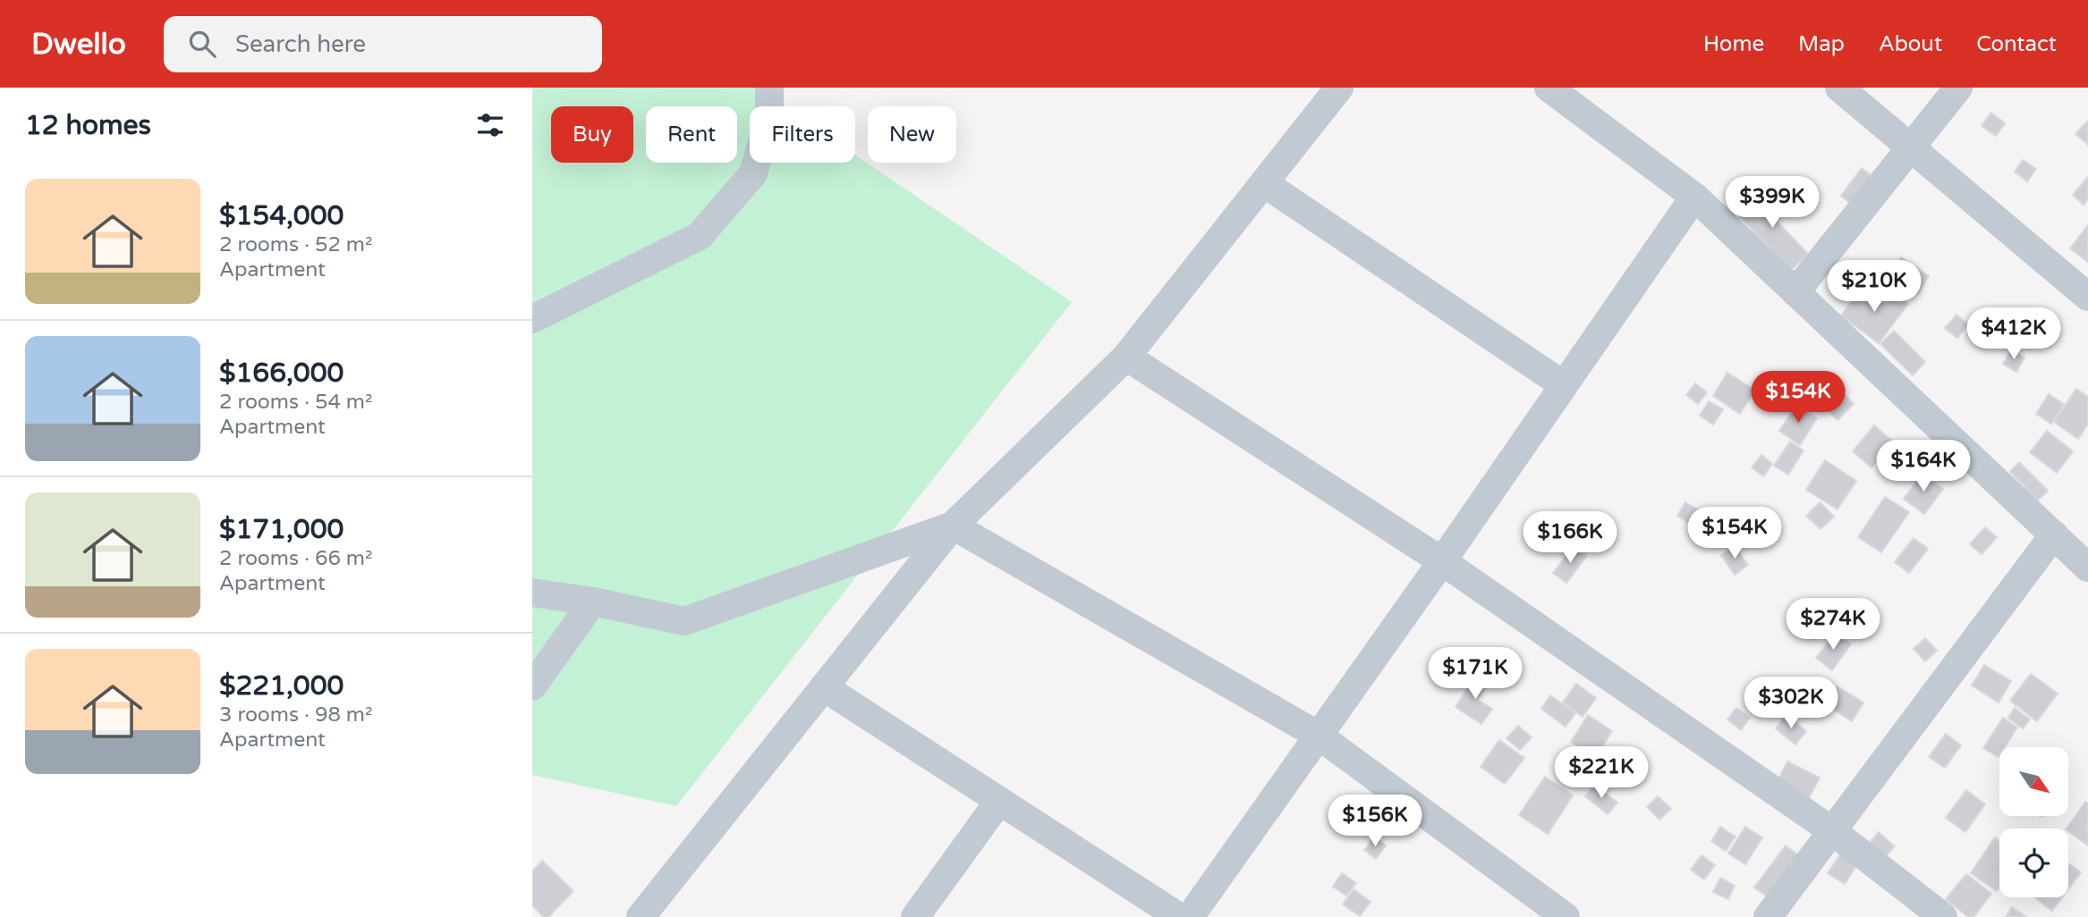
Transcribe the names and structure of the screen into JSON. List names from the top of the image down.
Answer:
{
  "north": "bottom right",
  "page": {
    "header": "Dwello",
    "search": "Search here",
    "nav": [
      "Home",
      "Map",
      "About",
      "Contact"
    ],
    "heading": "12 homes",
    "chip": [
      "Buy",
      "Rent",
      "Filters",
      "New"
    ],
    "list": [
      {
        "name": "$154,000",
        "note": "2 rooms · 52 m² · Apartment"
      },
      {
        "name": "$166,000",
        "note": "2 rooms · 54 m² · Apartment"
      },
      {
        "name": "$171,000",
        "note": "2 rooms · 66 m² · Apartment"
      },
      {
        "name": "$221,000",
        "note": "3 rooms · 98 m² · Apartment"
      }
    ],
    "price": [
      "$399K",
      "$210K",
      "$412K",
      "$154K",
      "$164K",
      "$154K",
      "$166K",
      "$274K",
      "$171K",
      "$302K",
      "$221K",
      "$156K"
    ]
  }
}
